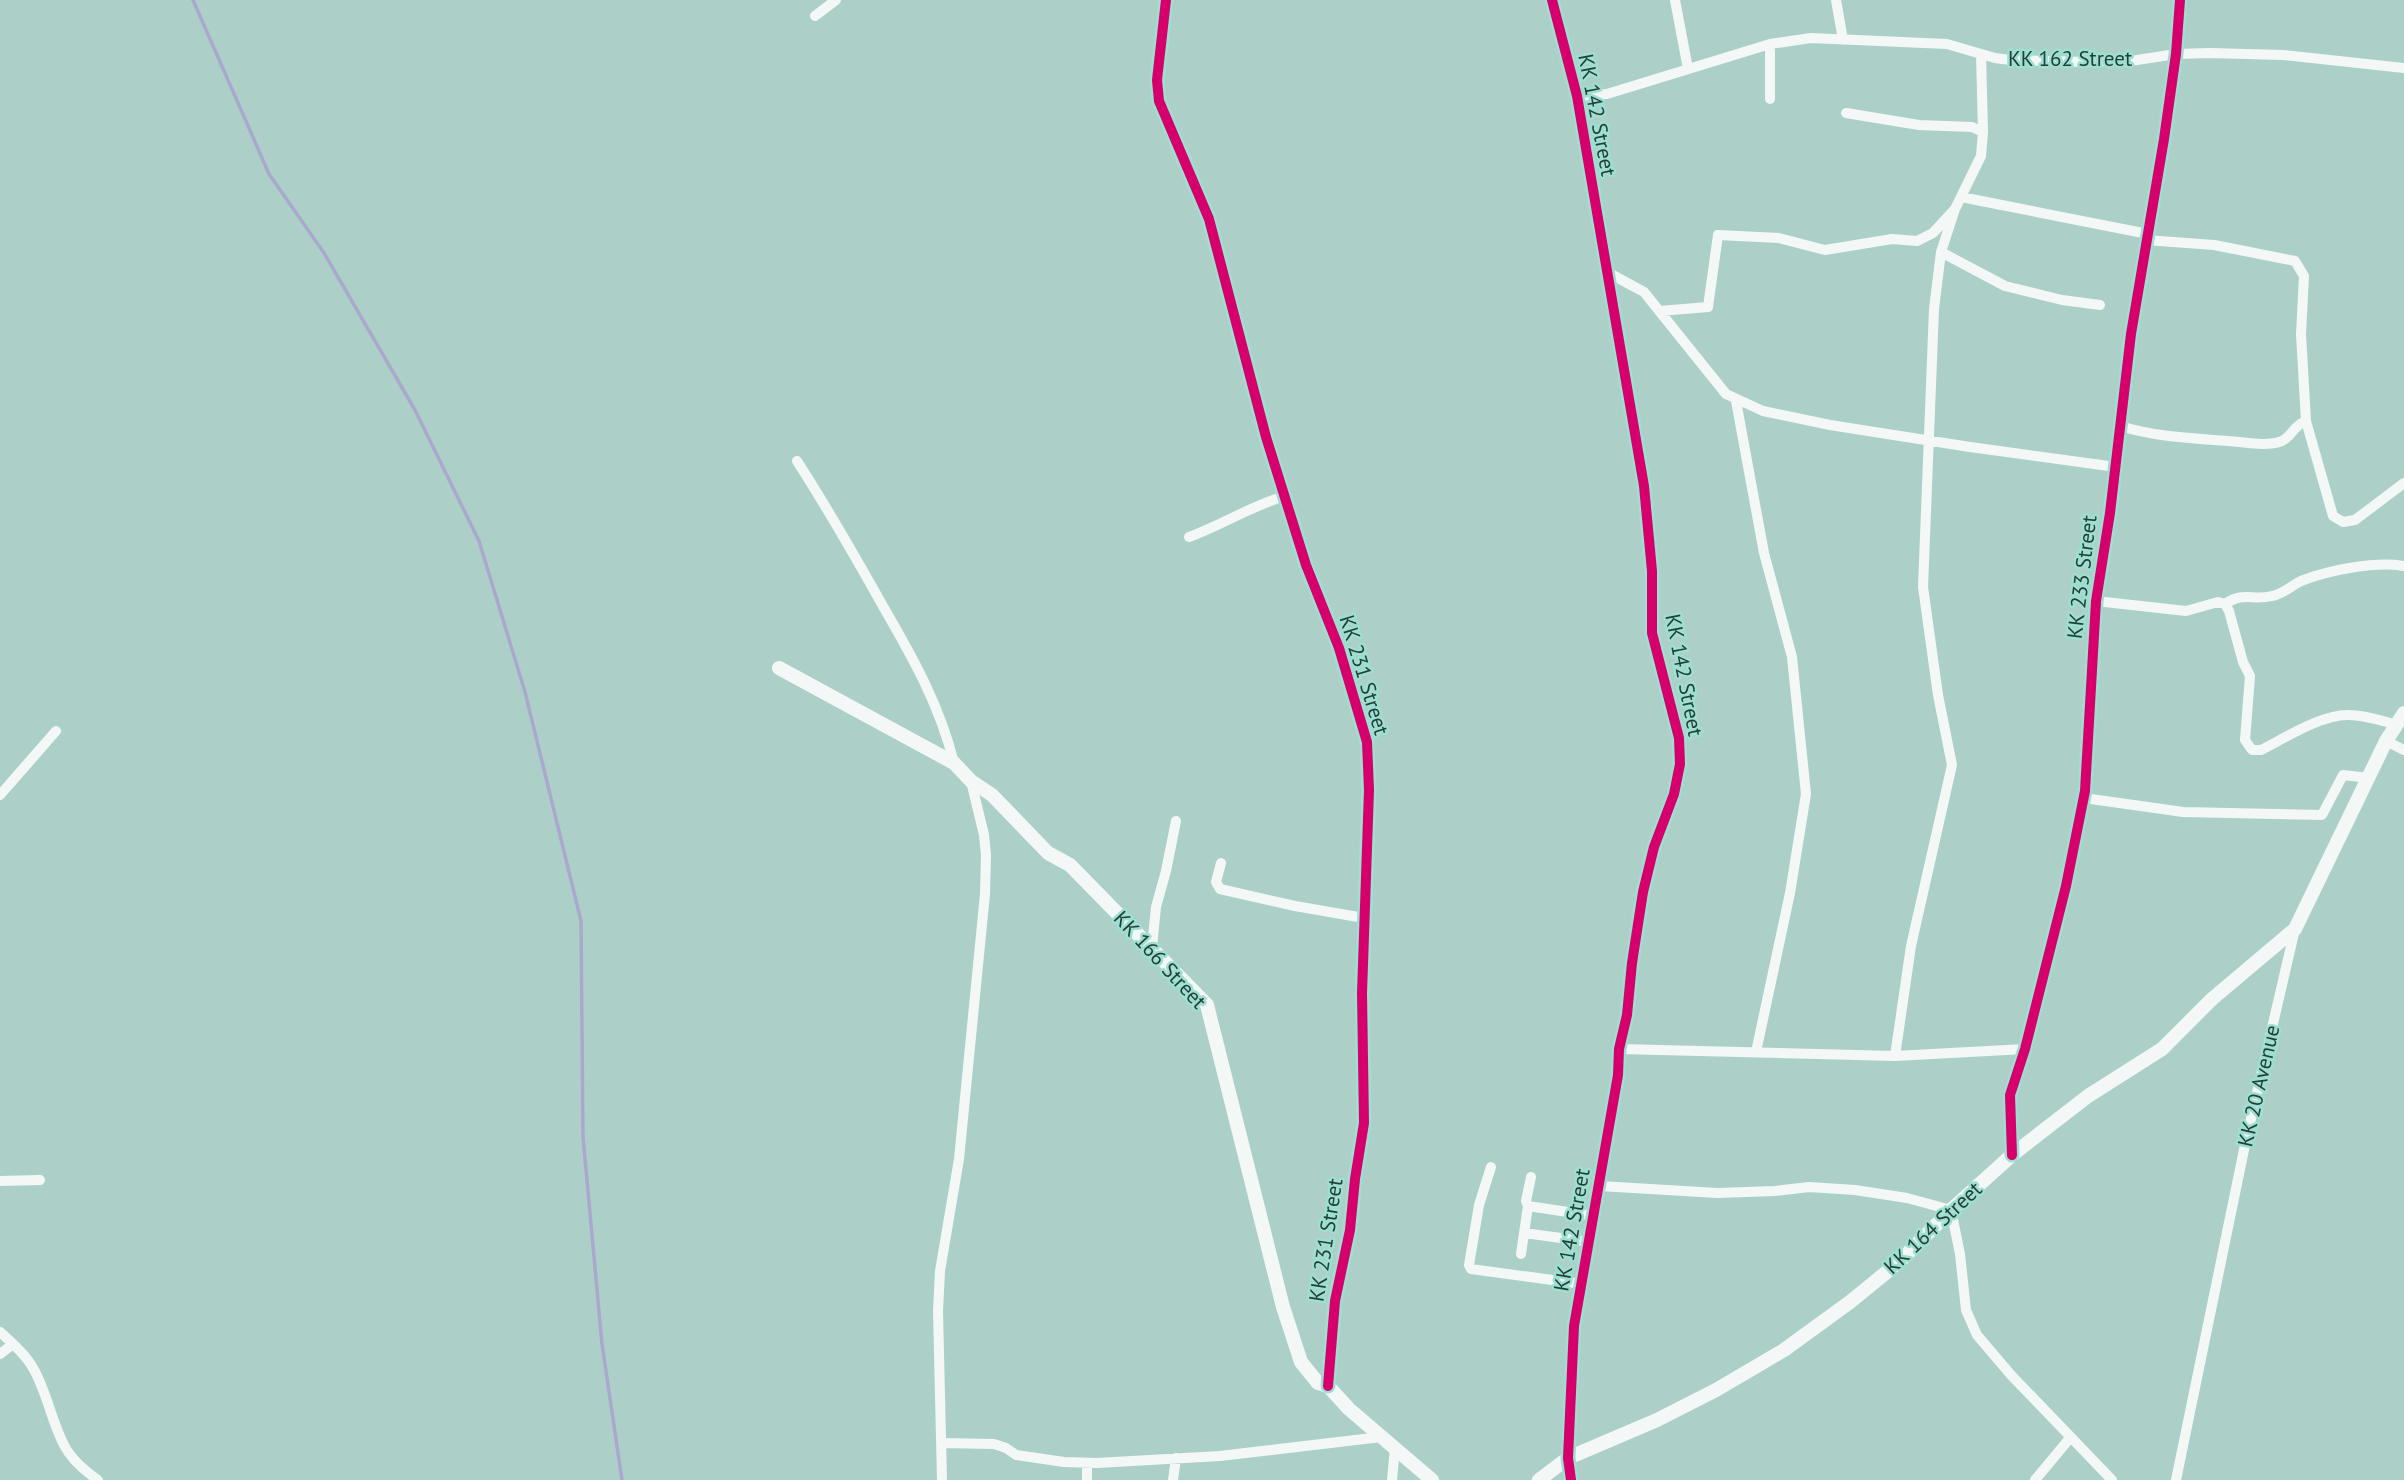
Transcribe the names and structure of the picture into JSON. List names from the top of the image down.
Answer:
{
  "streets": {
    "street": [
      "KK 162 Street",
      "KK 142 Street",
      "KK 233 Street",
      "KK 231 Street",
      "KK 166 Street",
      "KK 20 Avenue",
      "KK 164 Street"
    ]
  },
  "crossings": [
    ["KK 162 Street", "KK 142 Street"],
    ["KK 162 Street", "KK 233 Street"],
    ["KK 142 Street", "KK 164 Street"],
    ["KK 233 Street", "KK 164 Street"],
    ["KK 231 Street", "KK 166 Street"],
    ["KK 20 Avenue", "KK 164 Street"]
  ]
}
